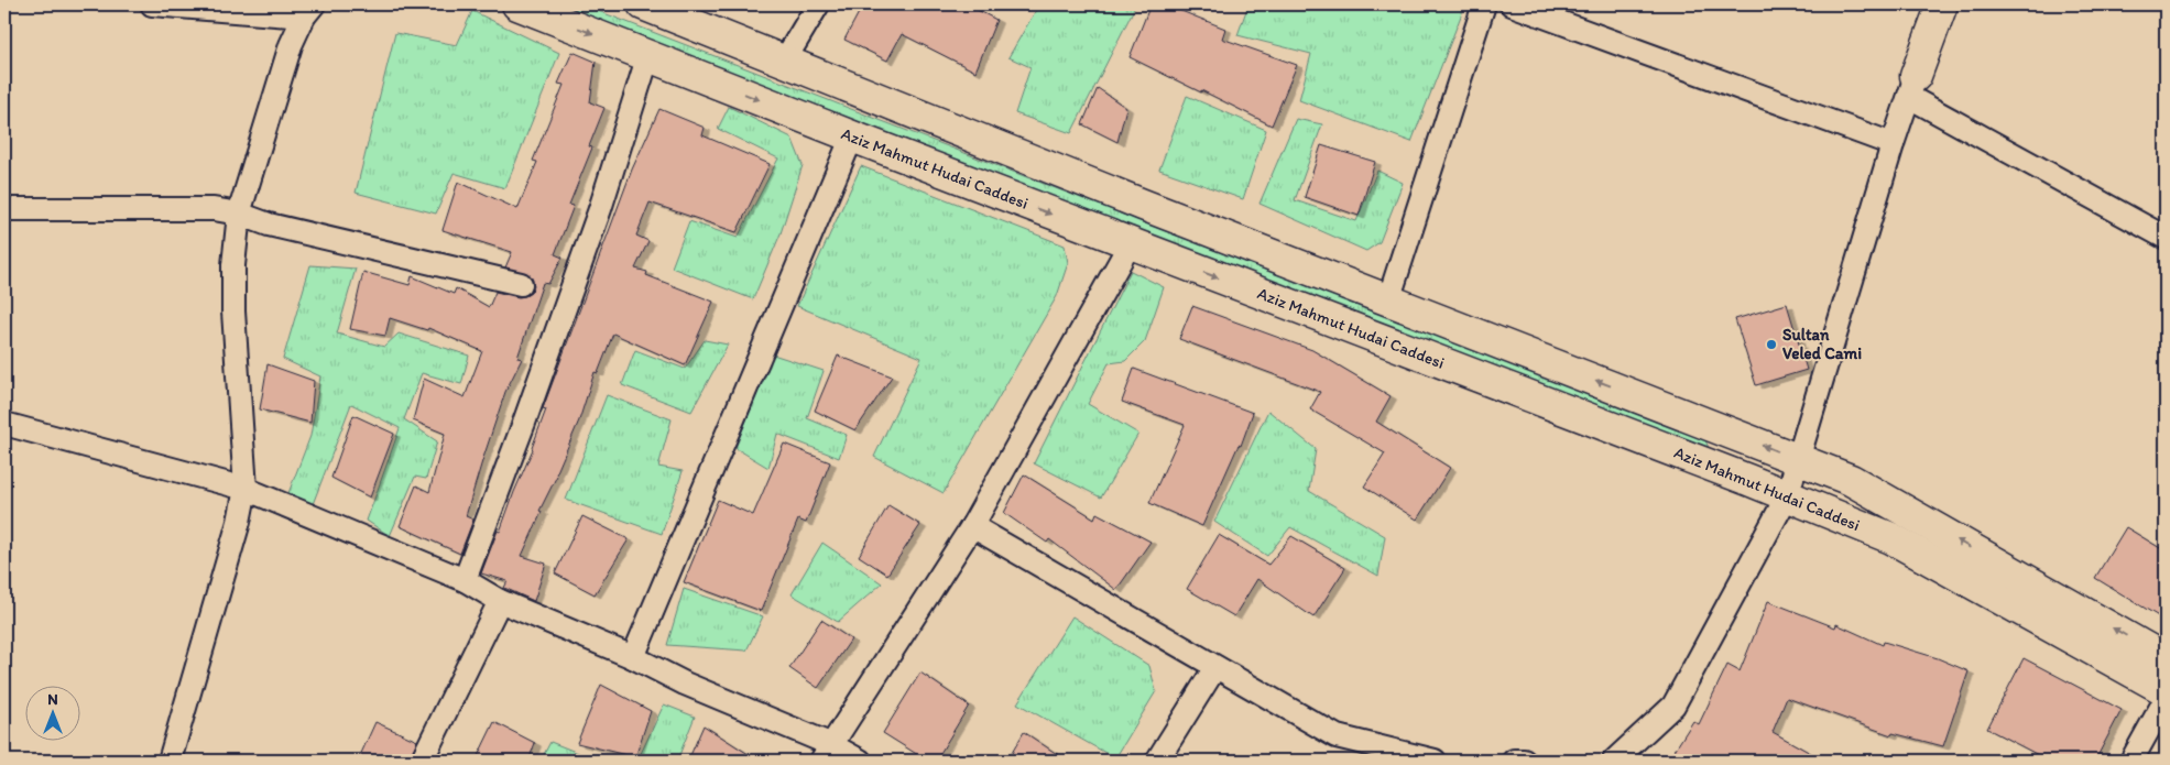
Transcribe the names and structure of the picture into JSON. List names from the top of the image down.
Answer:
{
  "streets": {
    "street": ["Aziz Mahmut Hudai Caddesi"]
  },
  "places": ["Sultan Veled Cami"],
  "north": "top"
}
